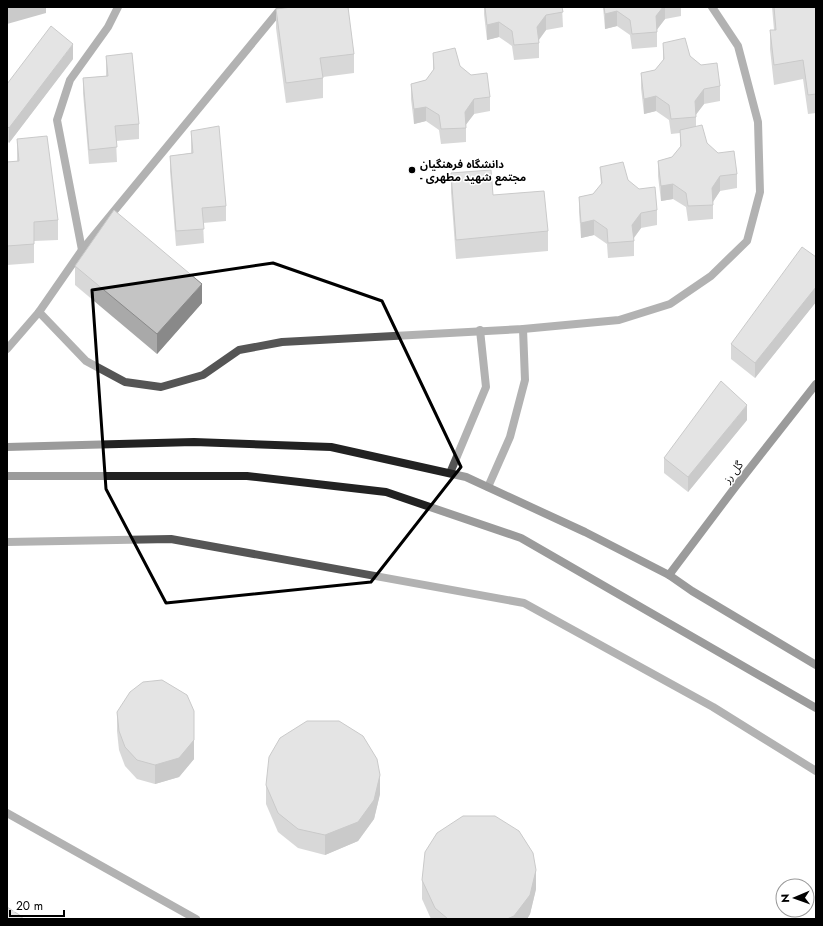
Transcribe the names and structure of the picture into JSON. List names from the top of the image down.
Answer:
{
  "streets": {
    "main road": ["گل رز"]
  },
  "places": ["دانشگاه فرهنگیان - مجتمع شهید مطهری"],
  "scale_bar": "20 m",
  "north": "left"
}
